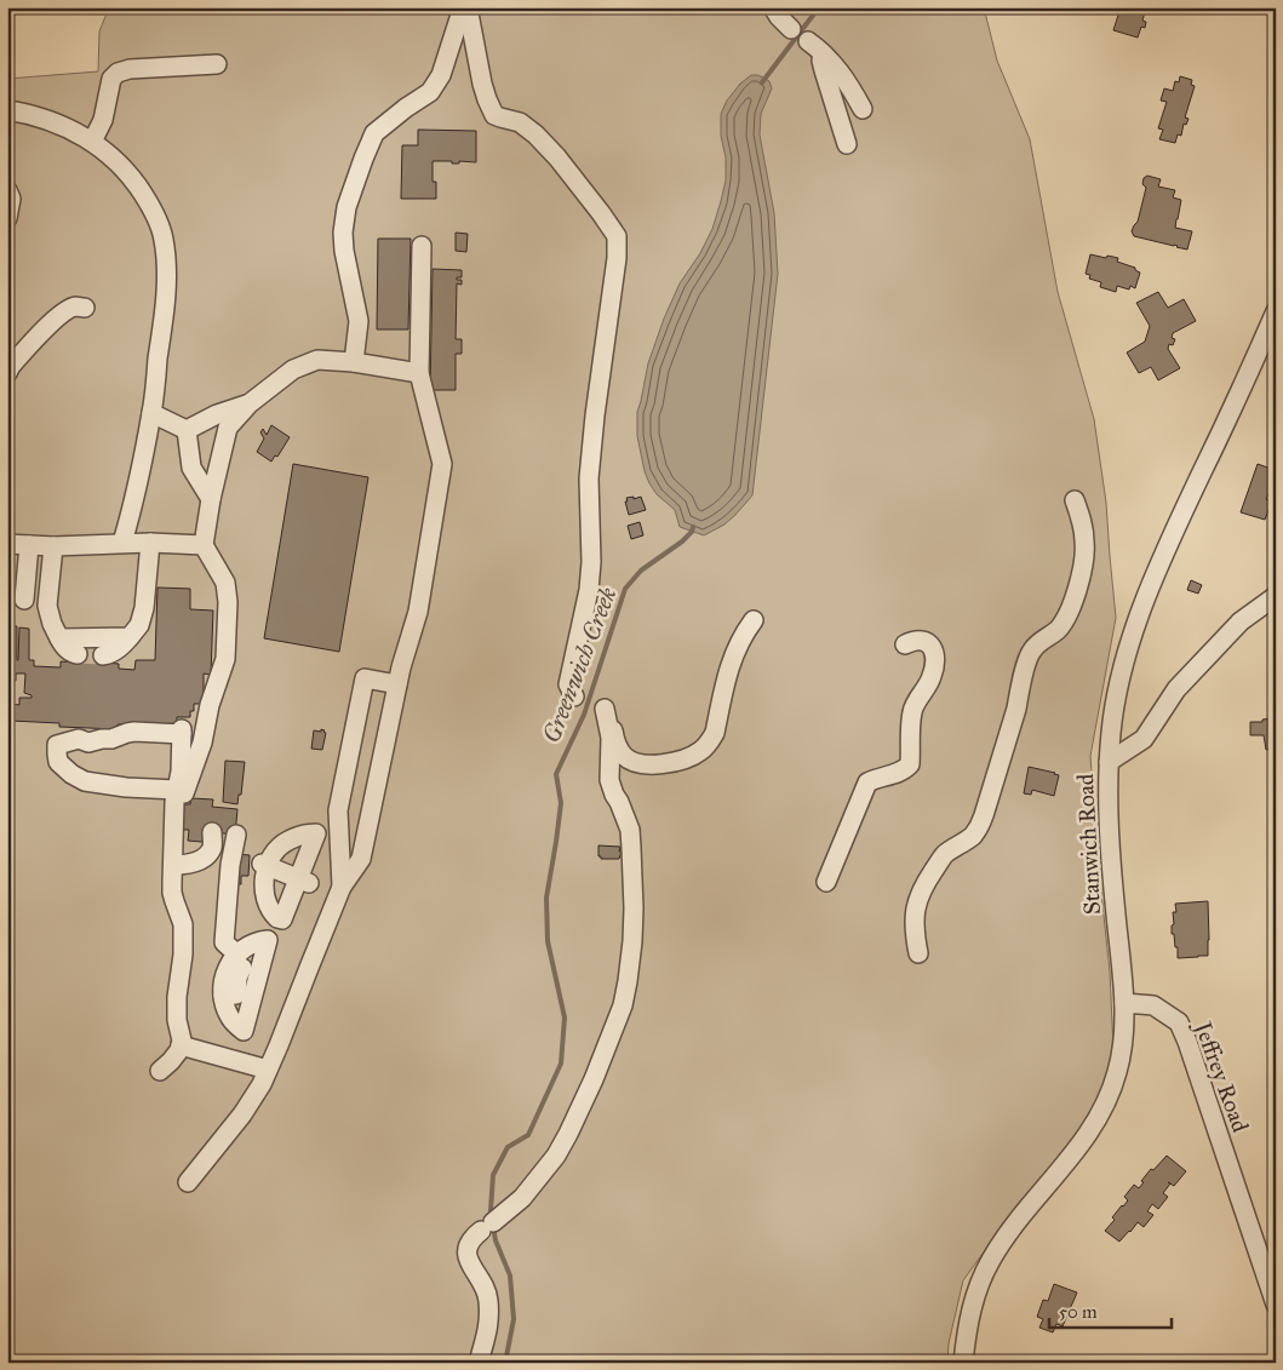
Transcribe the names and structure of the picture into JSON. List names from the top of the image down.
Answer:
{
  "streets": {
    "street": ["Stanwich Road", "Jeffrey Road"]
  },
  "crossings": [
    ["Stanwich Road", "Jeffrey Road"]
  ],
  "water": ["Greenwich Creek"],
  "scale_bar": "50 m"
}
